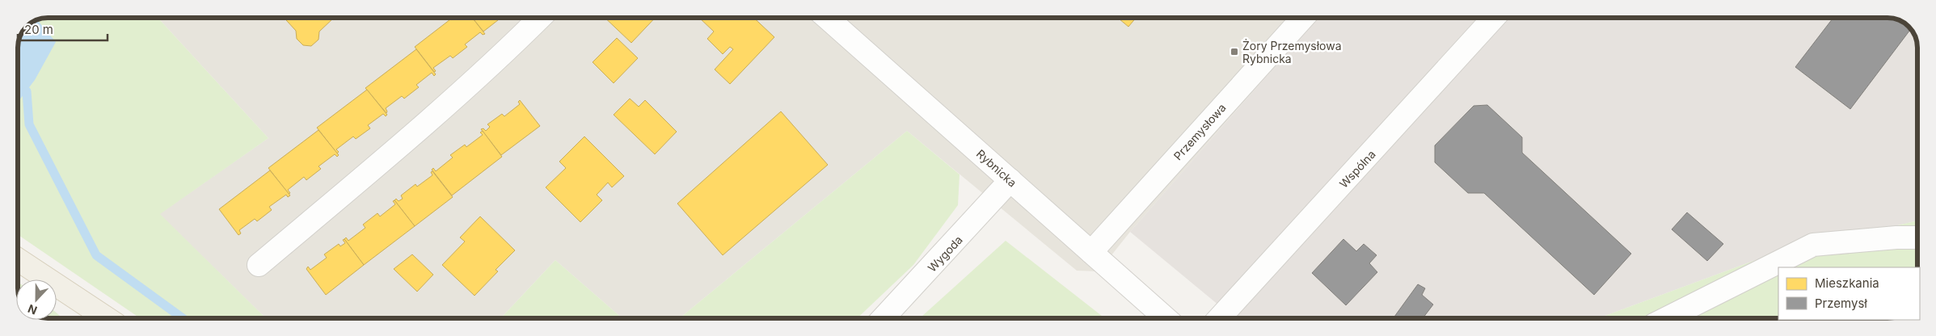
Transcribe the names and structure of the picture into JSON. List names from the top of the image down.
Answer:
{
  "streets": {
    "street": [
      "Przemysłowa",
      "Rybnicka",
      "Wspólna",
      "Wygoda"
    ]
  },
  "crossings": [
    ["Przemysłowa", "Rybnicka"],
    ["Rybnicka", "Wygoda"]
  ],
  "places": {
    "transit": ["Żory Przemysłowa Rybnicka"]
  },
  "legend": ["Mieszkania", "Przemysł"],
  "scale_bar": "20 m",
  "north": "bottom"
}
